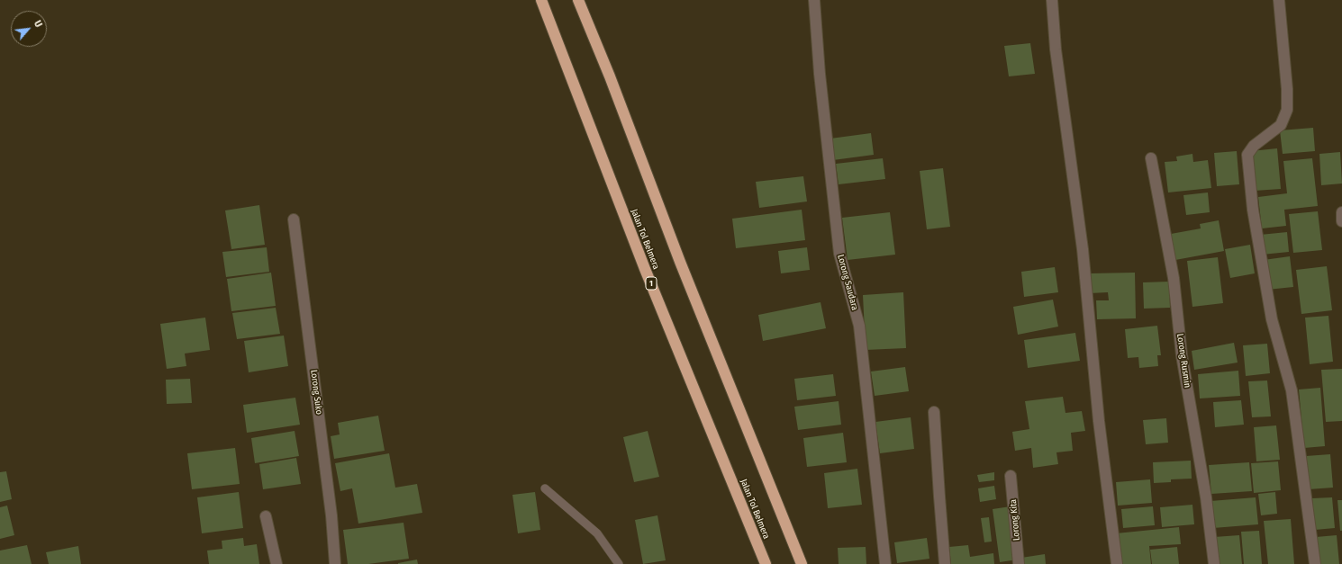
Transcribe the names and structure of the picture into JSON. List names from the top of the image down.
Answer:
{
  "streets": {
    "highway": ["Jalan Tol Belmera", "1"],
    "street": [
      "Lorong Saudara",
      "Lorong Rusmin",
      "Lorong Suko",
      "Lorong Kita"
    ]
  },
  "north": "top right"
}
